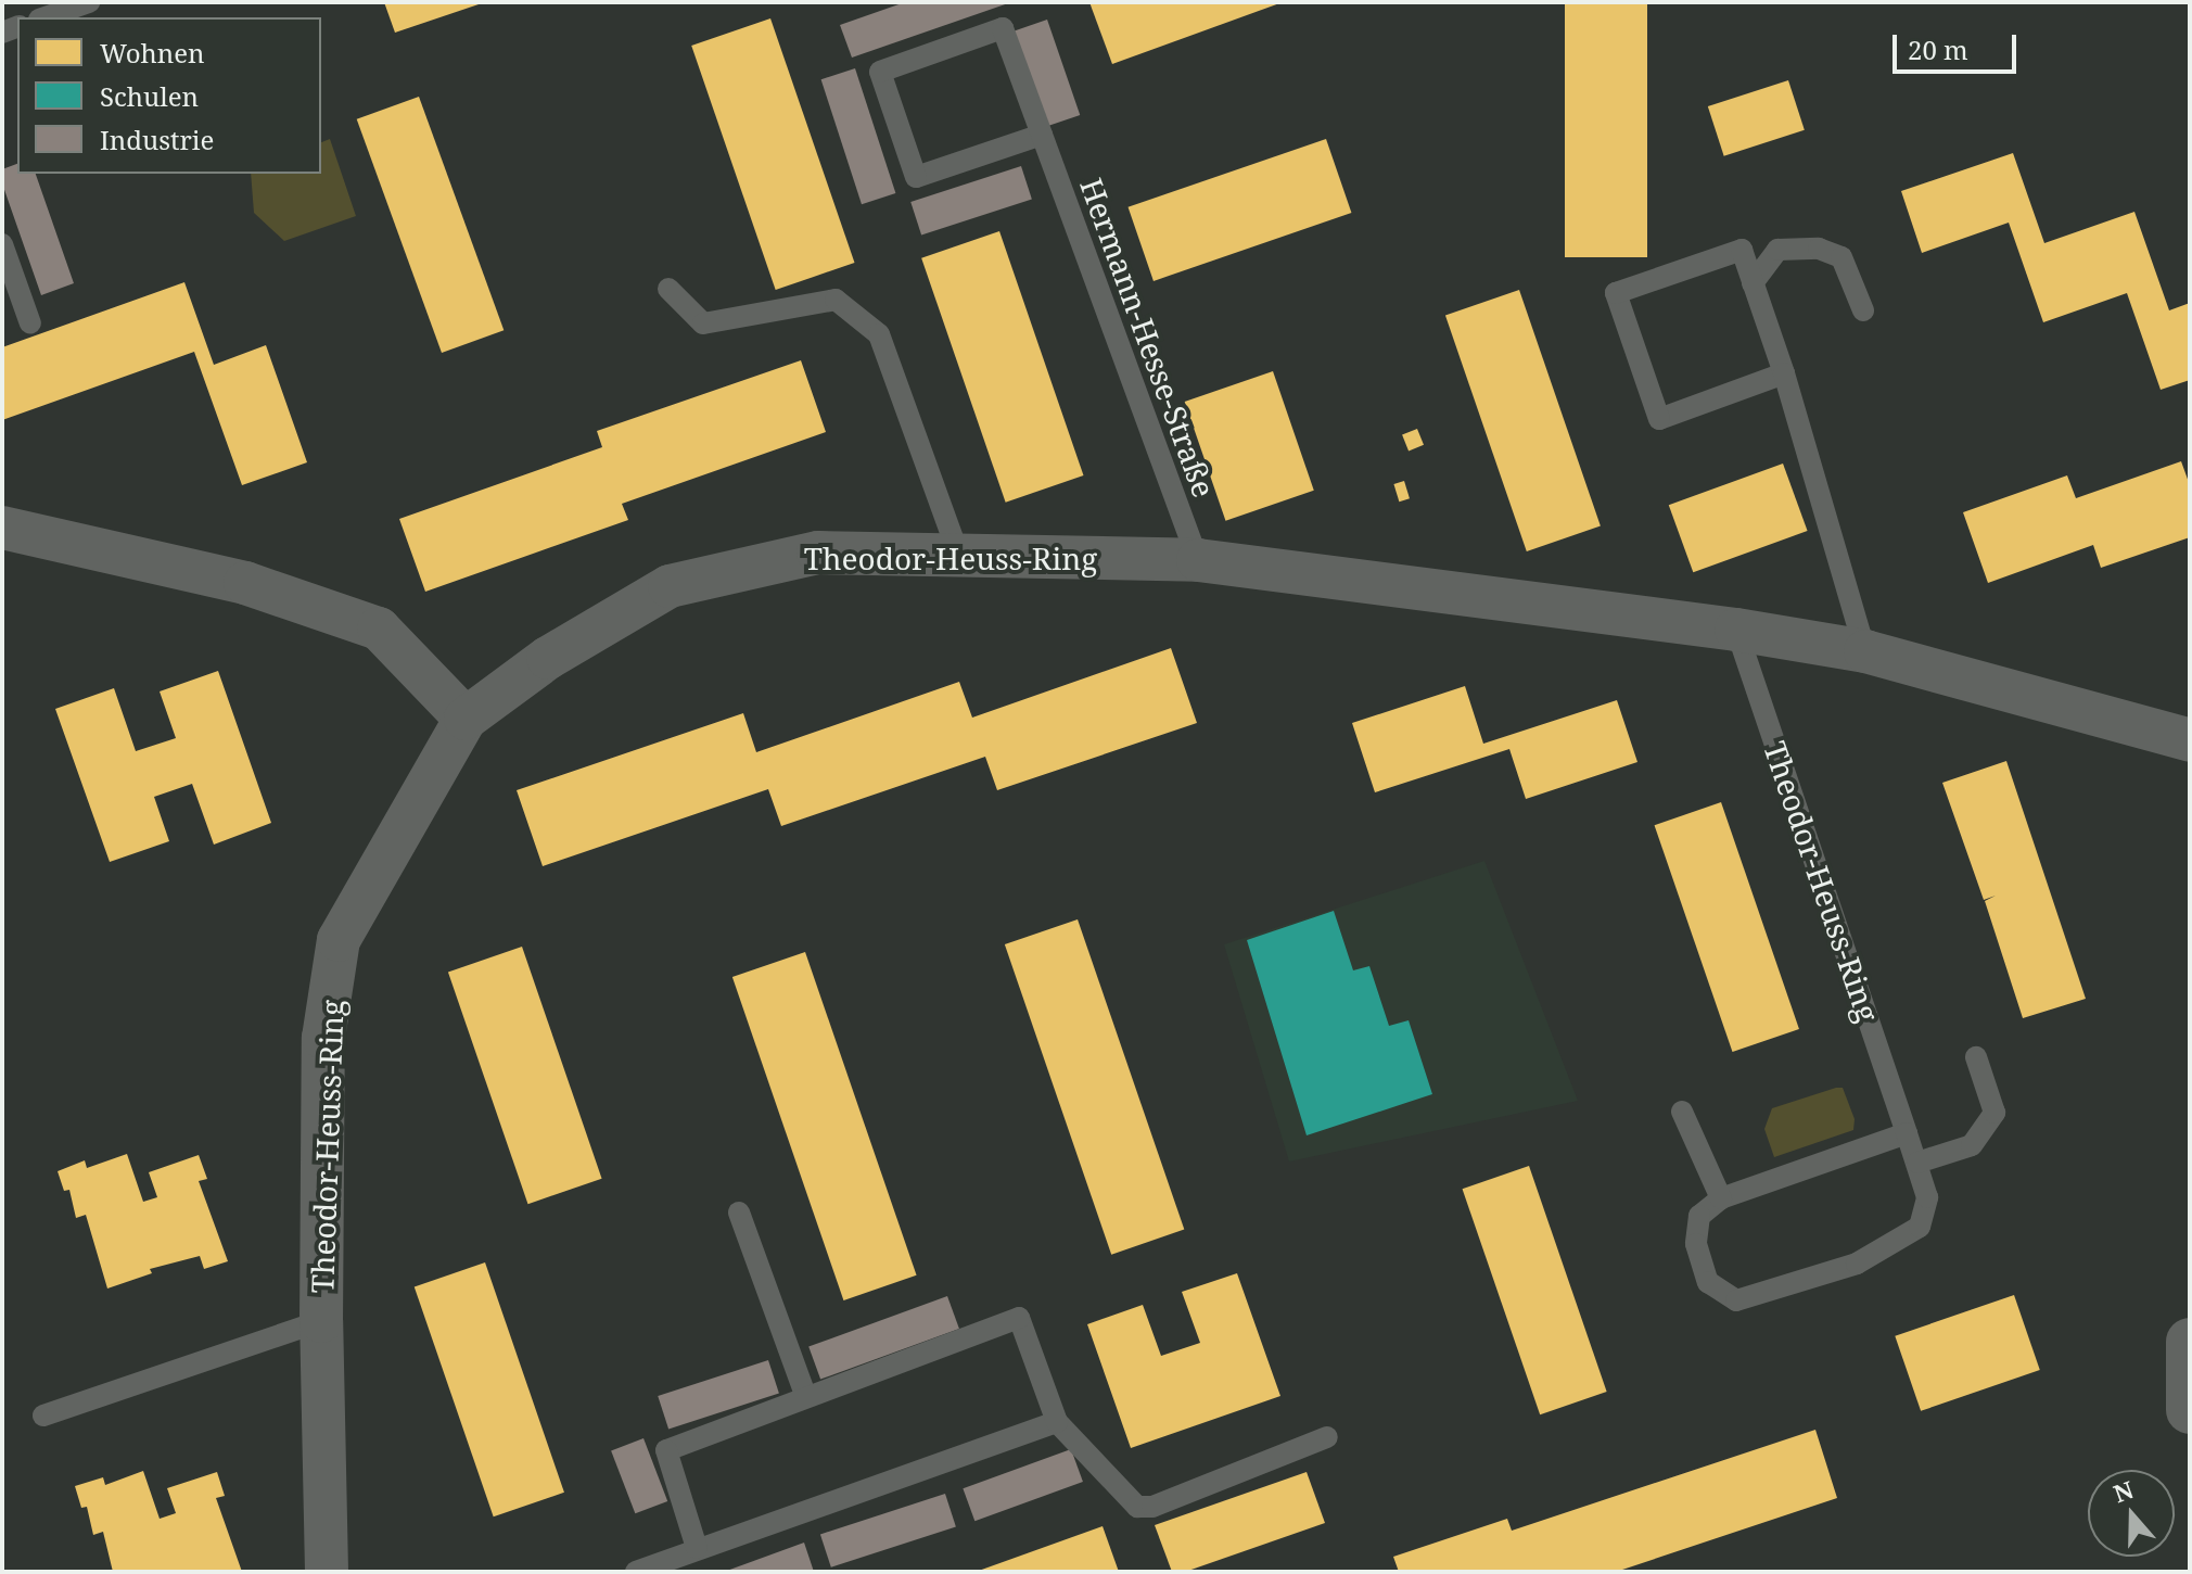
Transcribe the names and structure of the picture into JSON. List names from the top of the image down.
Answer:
{
  "streets": {
    "street": ["Theodor-Heuss-Ring"],
    "lane": ["Hermann-Hesse-Straße"]
  },
  "crossings": [
    ["Hermann-Hesse-Straße", "Theodor-Heuss-Ring"]
  ],
  "legend": ["Wohnen", "Schulen", "Industrie"],
  "scale_bar": "20 m",
  "north": "top"
}
